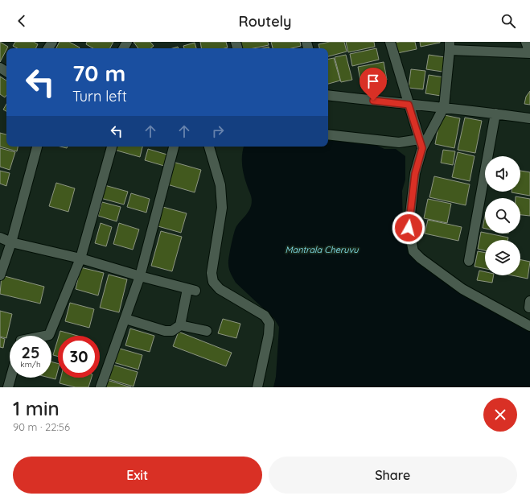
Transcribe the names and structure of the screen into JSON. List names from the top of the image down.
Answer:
{
  "water": ["Mantrala Cheruvu"],
  "page": {
    "header": "Routely",
    "turn": ["70 m", "Turn left"],
    "speed": "25 km/h",
    "limit": "30",
    "heading": ["1 min", "90 m · 22:56"],
    "buttons": ["Exit", "Share"]
  }
}
